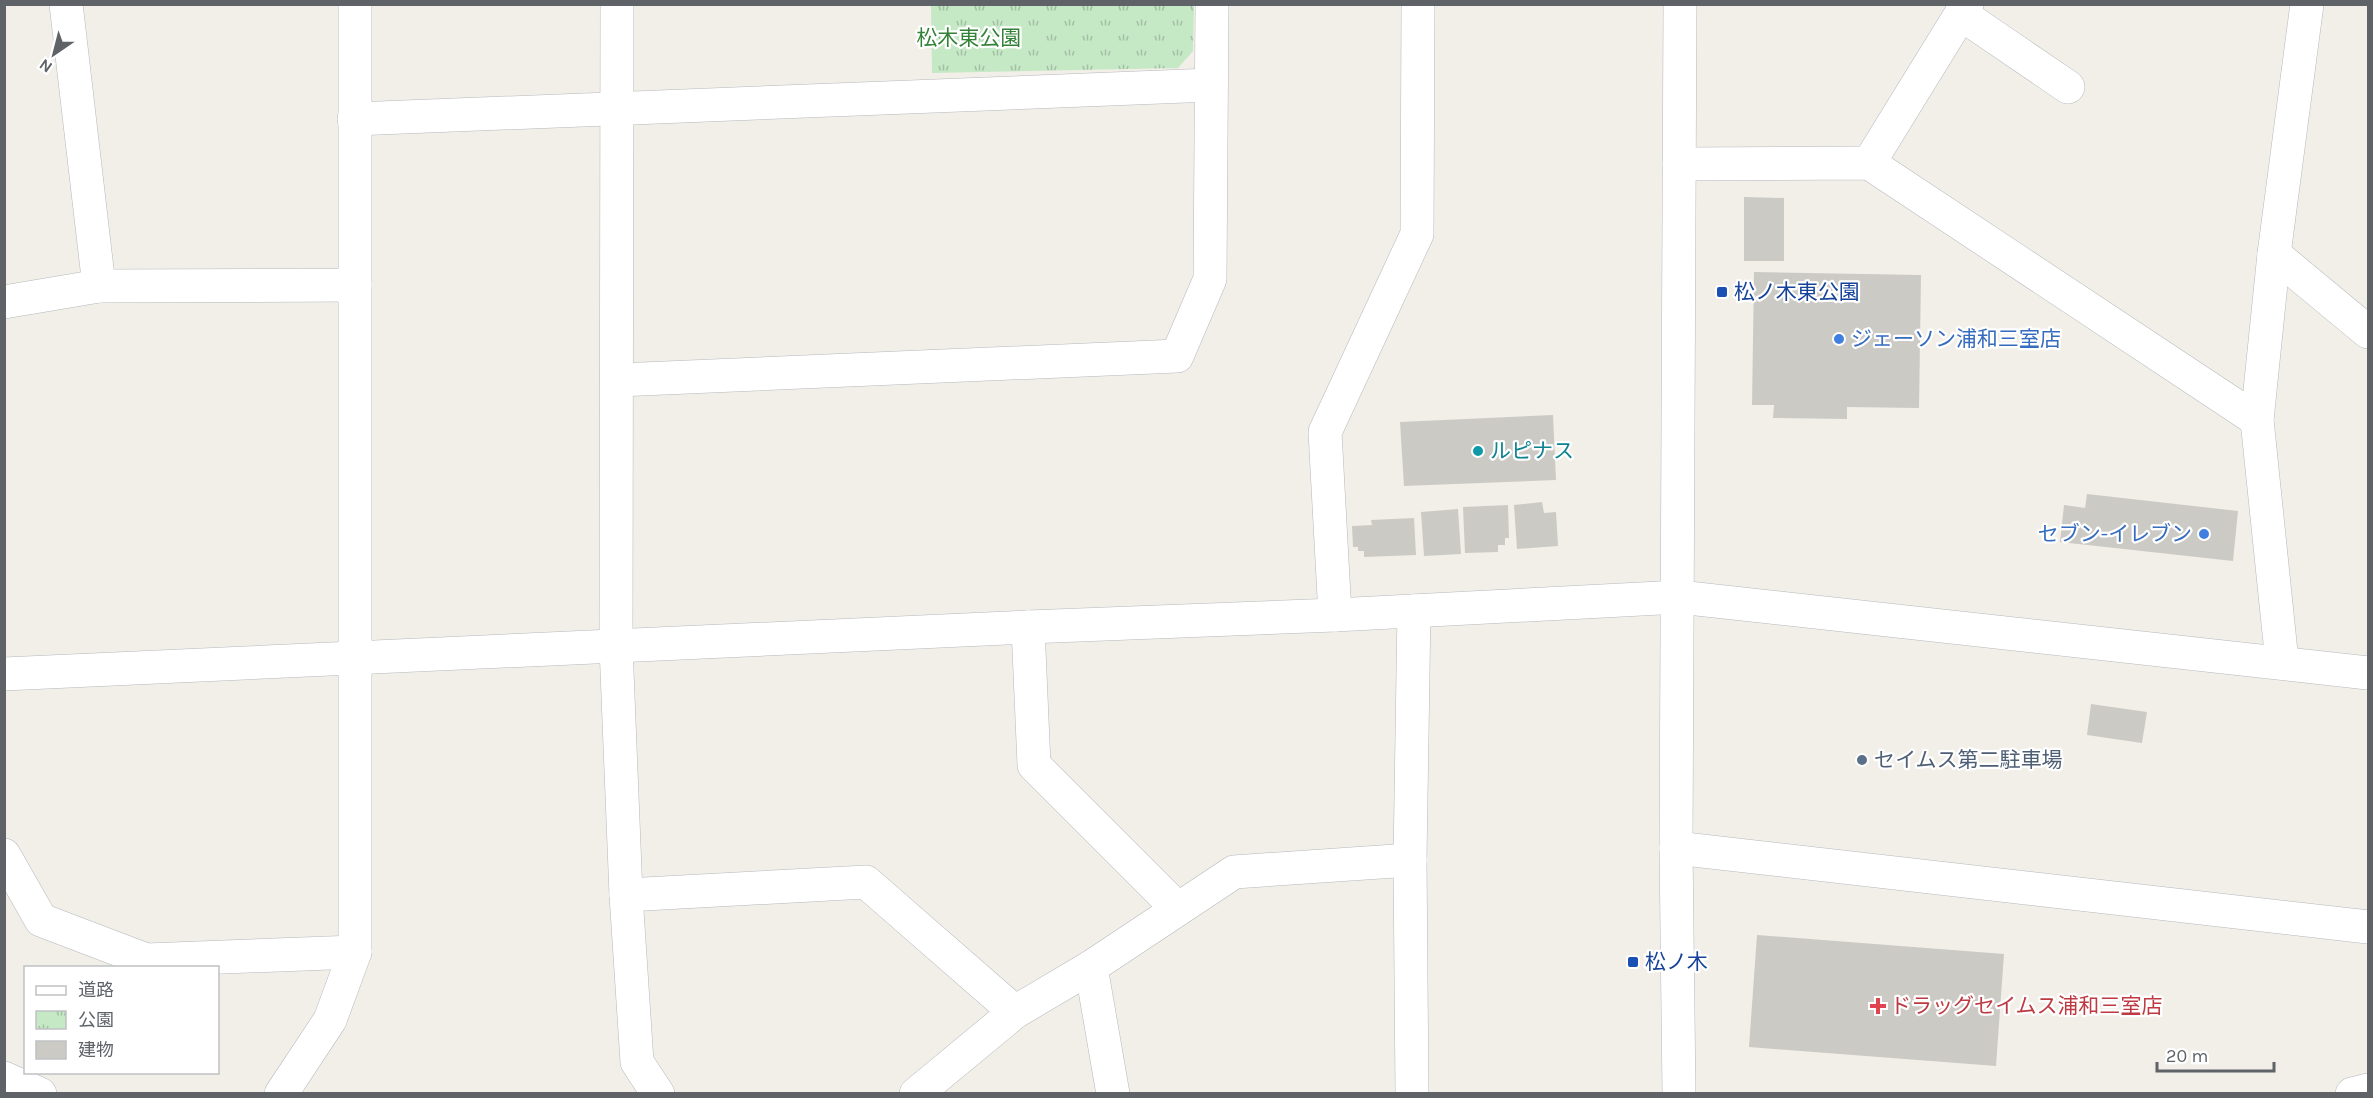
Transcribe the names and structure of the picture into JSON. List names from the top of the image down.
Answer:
{
  "parks": ["松木東公園"],
  "places": {
    "transit": ["松ノ木東公園", "松ノ木"],
    "other": [
      "ジェーソン浦和三室店",
      "ルピナス",
      "セブン-イレブン",
      "セイムス第二駐車場"
    ],
    "health": ["ドラッグセイムス浦和三室店"]
  },
  "legend": ["道路", "公園", "建物"],
  "scale_bar": "20 m",
  "north": "bottom left"
}
